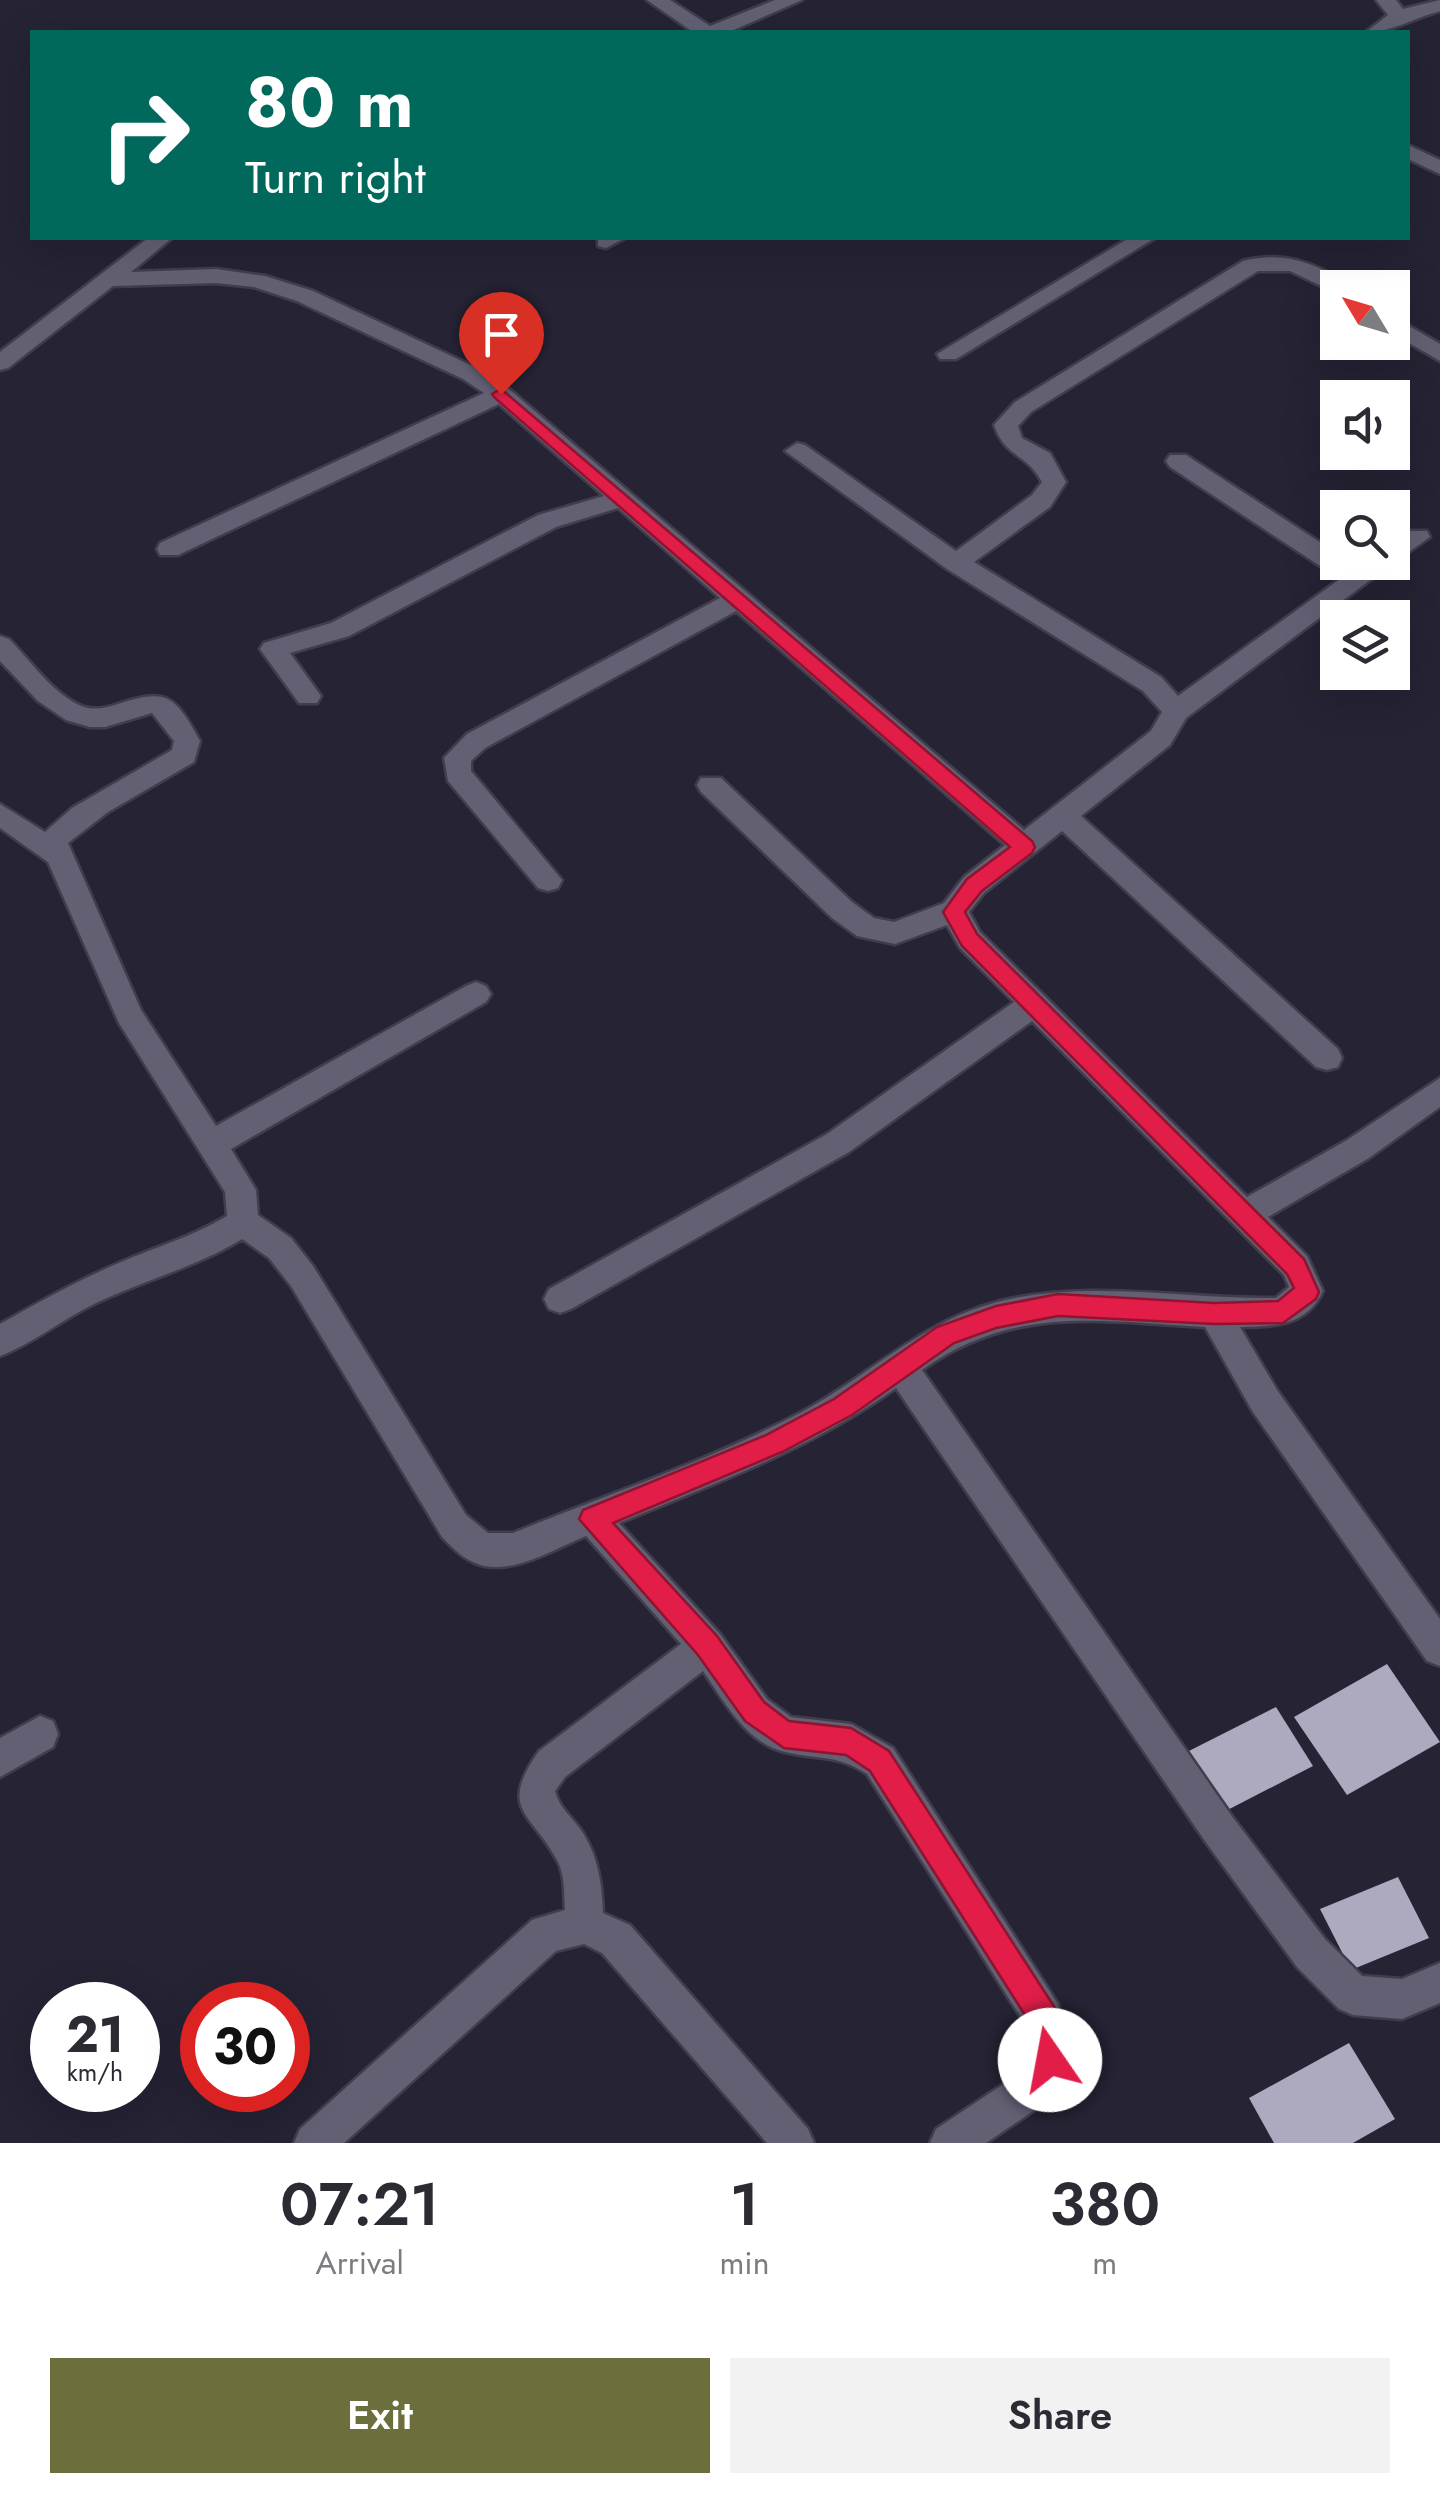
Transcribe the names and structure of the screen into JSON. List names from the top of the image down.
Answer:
{
  "north": "top left",
  "page": {
    "turn": ["80 m", "Turn right"],
    "speed": "21 km/h",
    "limit": "30",
    "eta": [
      "07:21",
      "Arrival",
      "1",
      "min",
      "380",
      "m"
    ],
    "buttons": ["Exit", "Share"]
  }
}
